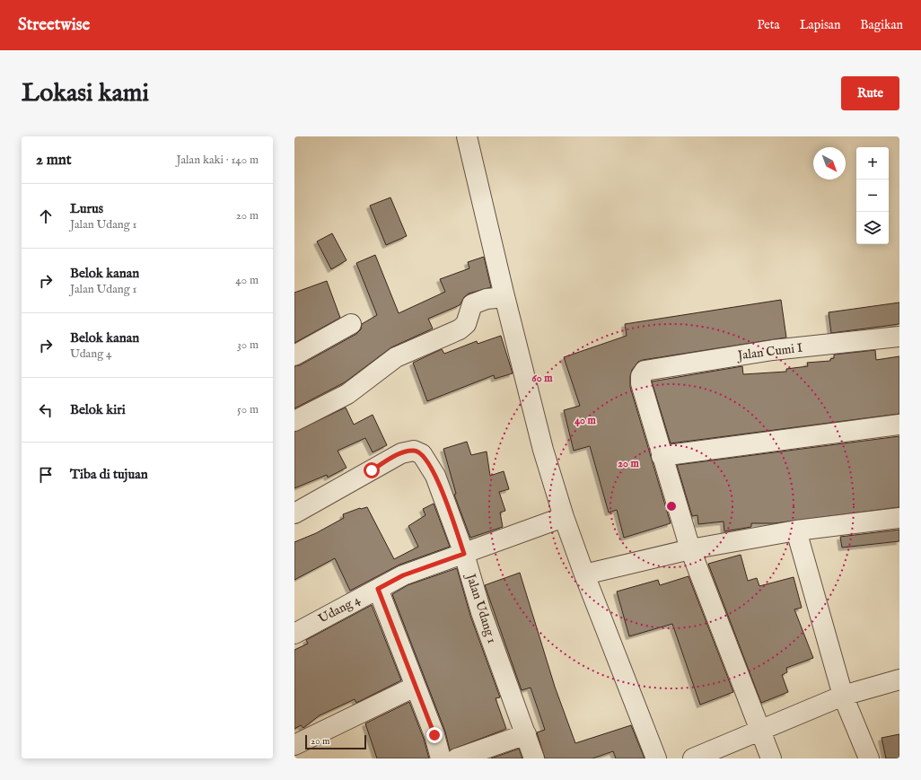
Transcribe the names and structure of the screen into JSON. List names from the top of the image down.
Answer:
{
  "streets": {
    "street": ["Jalan Cumi I", "Jalan Udang 1", "Udang 4"]
  },
  "crossings": [
    ["Jalan Udang 1", "Udang 4"]
  ],
  "scale_bar": "20 m",
  "north": "bottom right",
  "page": {
    "header": "Streetwise",
    "nav": ["Peta", "Lapisan", "Bagikan"],
    "buttons": "Rute",
    "title": "Lokasi kami",
    "heading": ["2 mnt", "Jalan kaki · 140 m"],
    "map_buttons": ["+", "−"],
    "list": [
      ["Lurus", "Jalan Udang 1", "20 m"],
      ["Belok kanan", "Jalan Udang 1", "40 m"],
      ["Belok kanan", "Udang 4", "30 m"],
      ["Belok kiri", "50 m"],
      "Tiba di tujuan"
    ],
    "scale": "20 m"
  },
  "rings": ["60 m", "40 m", "20 m"]
}
